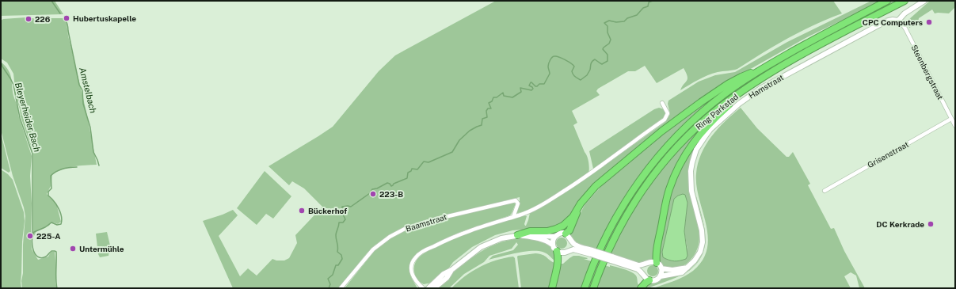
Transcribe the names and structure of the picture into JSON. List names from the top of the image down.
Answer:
{
  "streets": {
    "highway": ["Ring Parkstad"],
    "street": [
      "Steenbergstraat",
      "Hamstraat",
      "Grisenstraat",
      "Baamstraat"
    ]
  },
  "crossings": [
    ["Steenbergstraat", "Hamstraat"],
    ["Steenbergstraat", "Grisenstraat"]
  ],
  "water": ["Amstelbach", "Bleyerheider Bach"],
  "places": [
    "Hubertuskapelle",
    "226",
    "CPC Computers",
    "223-B",
    "Bückerhof",
    "DC Kerkrade",
    "225-A",
    "Untermühle"
  ]
}
